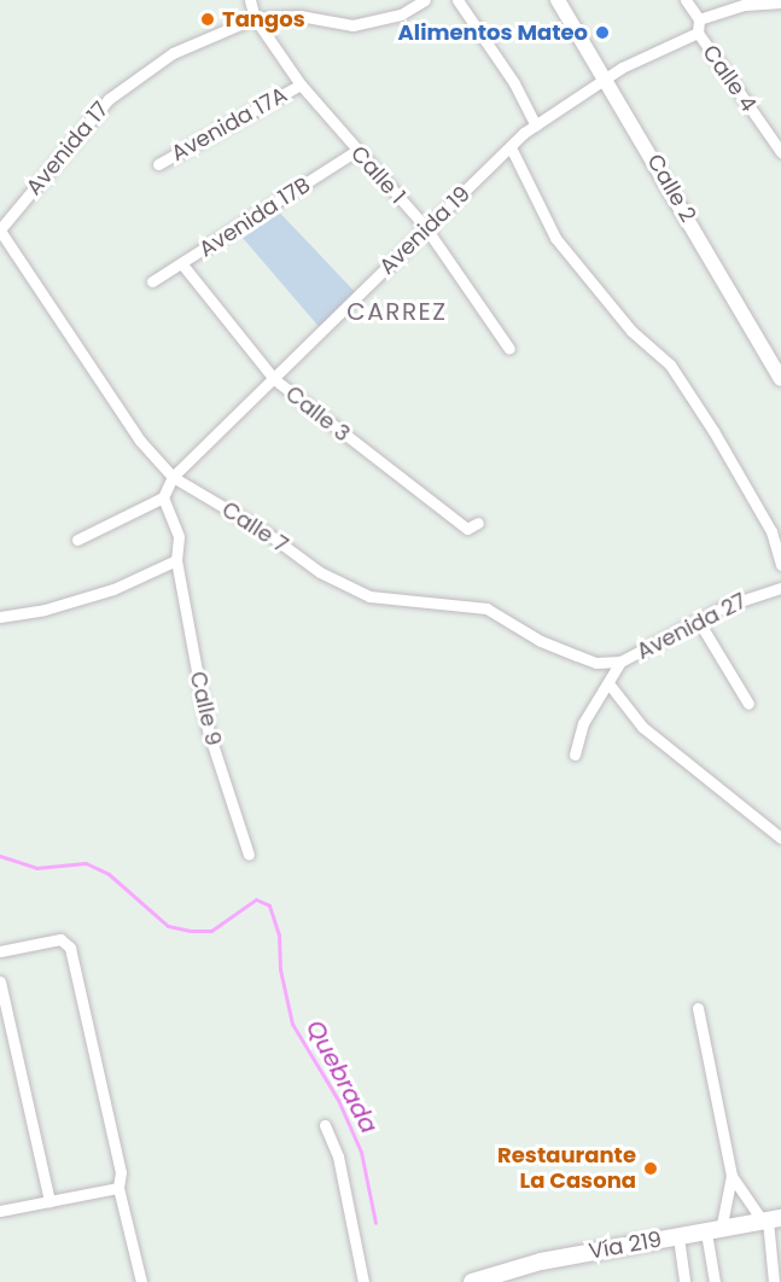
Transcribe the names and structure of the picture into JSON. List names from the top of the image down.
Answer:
{
  "streets": {
    "main road": ["Vía 219"],
    "street": [
      "Calle 4",
      "Avenida 17A",
      "Avenida 17",
      "Calle 1",
      "Calle 2",
      "Avenida 17B",
      "Avenida 19",
      "Calle 3",
      "Calle 7",
      "Avenida 27",
      "Calle 9"
    ]
  },
  "crossings": [
    ["Calle 4", "Avenida 19"],
    ["Avenida 17A", "Calle 1"],
    ["Avenida 17", "Calle 1"],
    ["Avenida 17", "Calle 7"],
    ["Calle 1", "Avenida 17B"],
    ["Calle 1", "Avenida 19"],
    ["Calle 2", "Avenida 19"],
    ["Avenida 17B", "Calle 3"],
    ["Avenida 19", "Calle 3"],
    ["Avenida 19", "Calle 7"],
    ["Avenida 19", "Calle 9"],
    ["Calle 7", "Avenida 27"]
  ],
  "districts": ["CARREZ"],
  "water": ["Quebrada"],
  "places": ["Tangos", "Alimentos Mateo", "Restaurante La Casona"]
}
